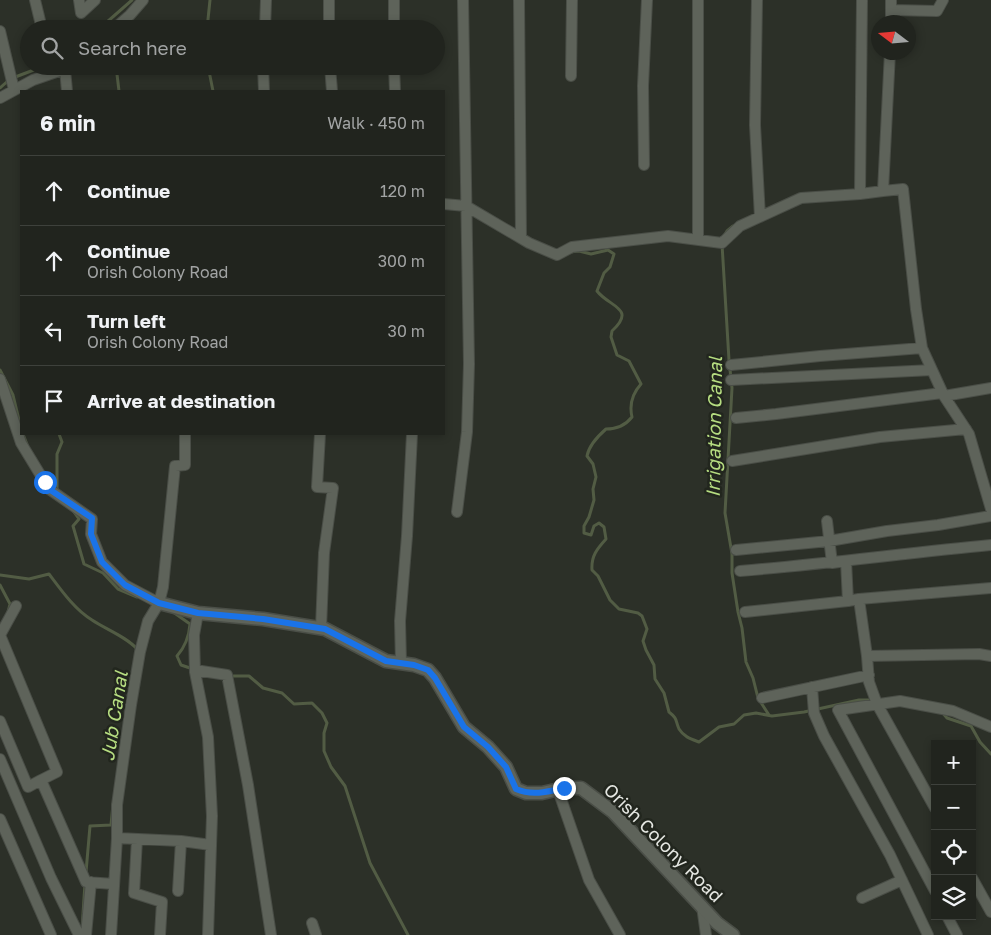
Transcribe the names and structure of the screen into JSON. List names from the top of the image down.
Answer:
{
  "streets": {
    "street": ["Orish Colony Road"]
  },
  "water": ["Irrigation Canal", "Jub Canal"],
  "north": "left",
  "page": {
    "search": "Search here",
    "heading": ["6 min", "Walk · 450 m"],
    "list": [
      ["Continue", "120 m"],
      ["Continue", "Orish Colony Road", "300 m"],
      ["Turn left", "Orish Colony Road", "30 m"],
      "Arrive at destination"
    ],
    "map_buttons": ["+", "−"]
  }
}
